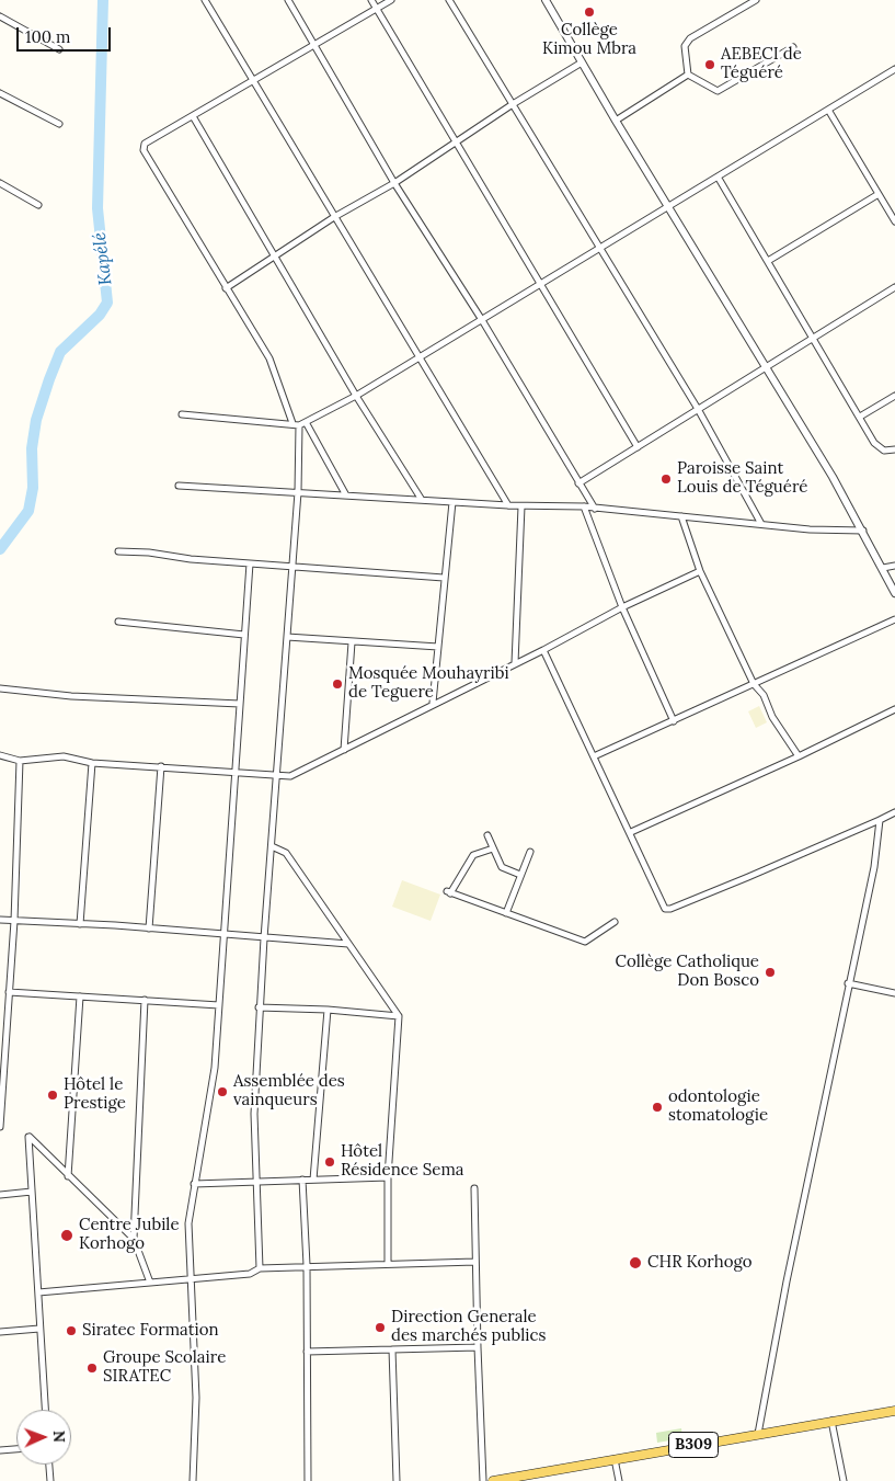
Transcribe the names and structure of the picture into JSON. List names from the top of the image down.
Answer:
{
  "streets": {
    "main road": ["B309"]
  },
  "water": ["Kapélé"],
  "places": [
    "Collège Kimou Mbra",
    "AEBECI de Téguéré",
    "Paroisse Saint Louis de Téguéré",
    "Mosquée Mouhayribi de Teguere",
    "Collège Catholique Don Bosco",
    "Assemblée des vainqueurs",
    "Hôtel le Prestige",
    "odontologie stomatologie",
    "Hôtel Résidence Sema",
    "Centre Jubile Korhogo",
    "CHR Korhogo",
    "Direction Generale des marchés publics",
    "Siratec Formation",
    "Groupe Scolaire SIRATEC"
  ],
  "scale_bar": "100 m",
  "north": "right"
}
